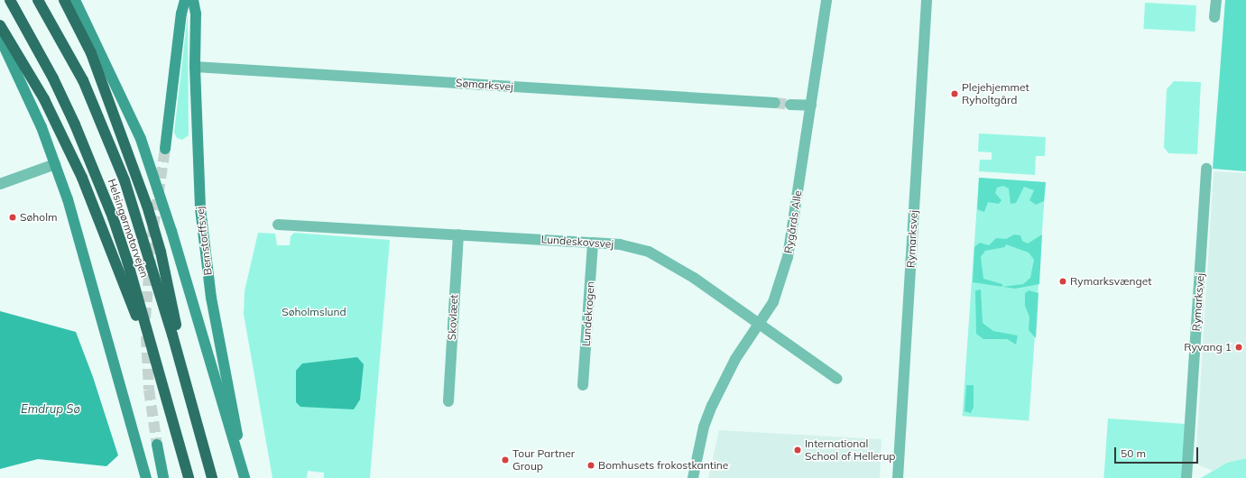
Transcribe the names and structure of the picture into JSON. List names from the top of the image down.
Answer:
{
  "streets": {
    "highway": ["Helsingørmotorvejen"],
    "street": [
      "Sømarksvej",
      "Rygårds Alle",
      "Rymarksvej",
      "Bernstorffsvej",
      "Lundeskovsvej",
      "Lundekrogen",
      "Skovlæet"
    ]
  },
  "crossings": [
    ["Sømarksvej", "Bernstorffsvej"],
    ["Rygårds Alle", "Lundeskovsvej"],
    ["Lundeskovsvej", "Lundekrogen"],
    ["Lundeskovsvej", "Skovlæet"]
  ],
  "water": ["Emdrup Sø"],
  "parks": ["Søholmslund"],
  "places": [
    "Plejehjemmet Ryholtgård",
    "Søholm",
    "Rymarksvænget",
    "Ryvang 1",
    "International School of Hellerup",
    "Tour Partner Group",
    "Bomhusets frokostkantine"
  ],
  "scale_bar": "50 m"
}
